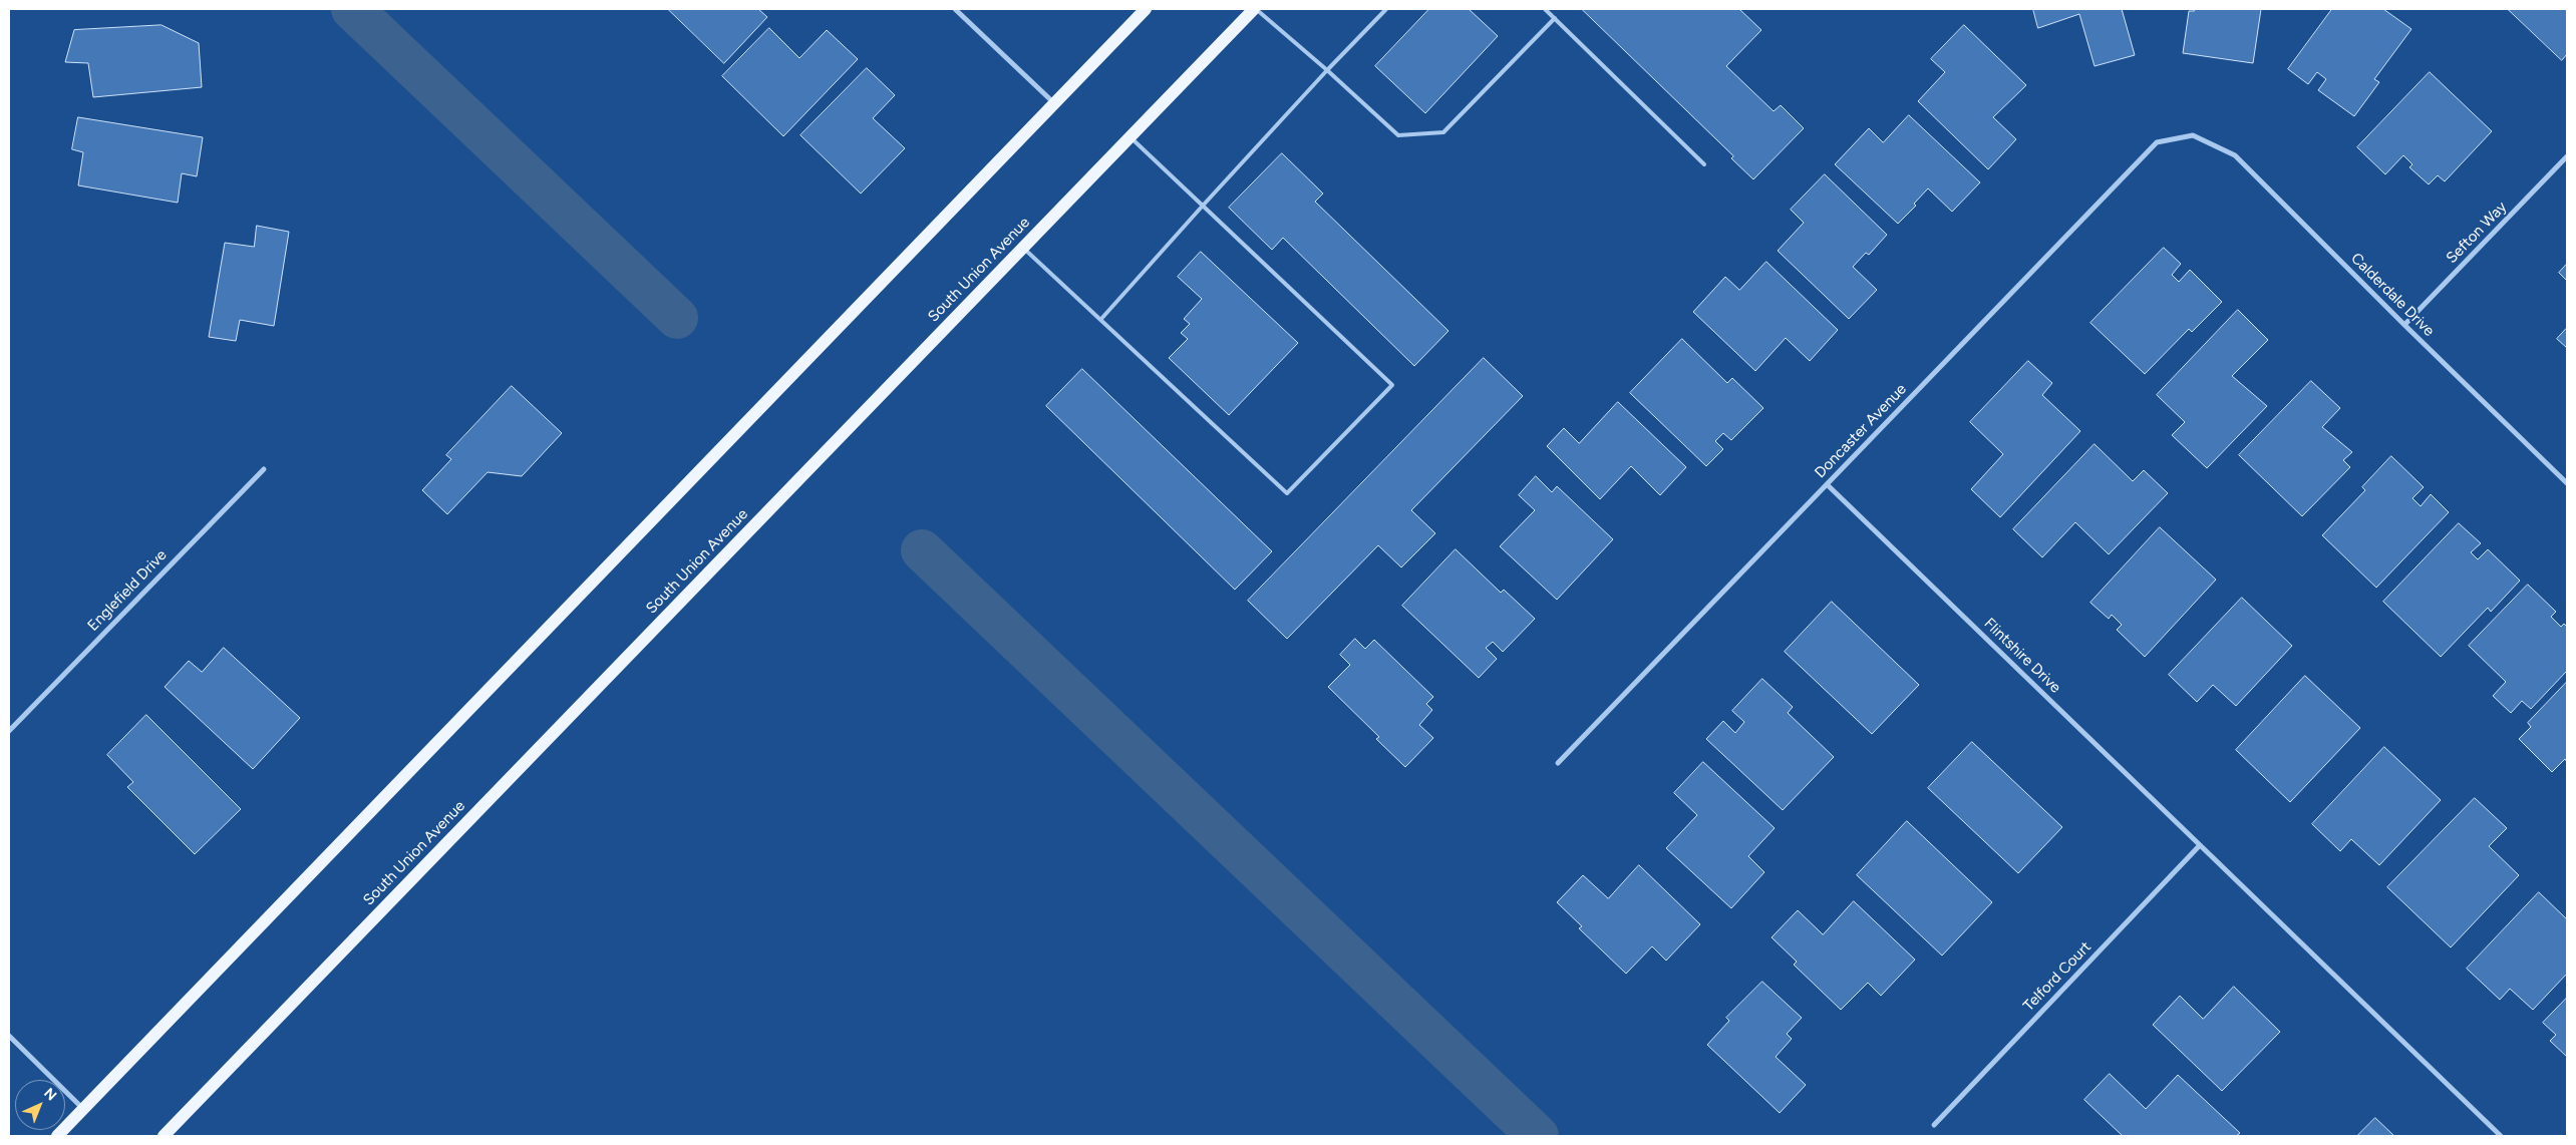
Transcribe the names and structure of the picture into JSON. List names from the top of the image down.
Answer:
{
  "streets": {
    "main road": ["South Union Avenue"],
    "street": [
      "Sefton Way",
      "Calderdale Drive",
      "Doncaster Avenue",
      "Englefield Drive",
      "Flintshire Drive",
      "Telford Court"
    ]
  },
  "crossings": [
    ["Sefton Way", "Calderdale Drive"],
    ["Calderdale Drive", "Doncaster Avenue"],
    ["Doncaster Avenue", "Flintshire Drive"],
    ["Flintshire Drive", "Telford Court"]
  ],
  "north": "top right"
}
